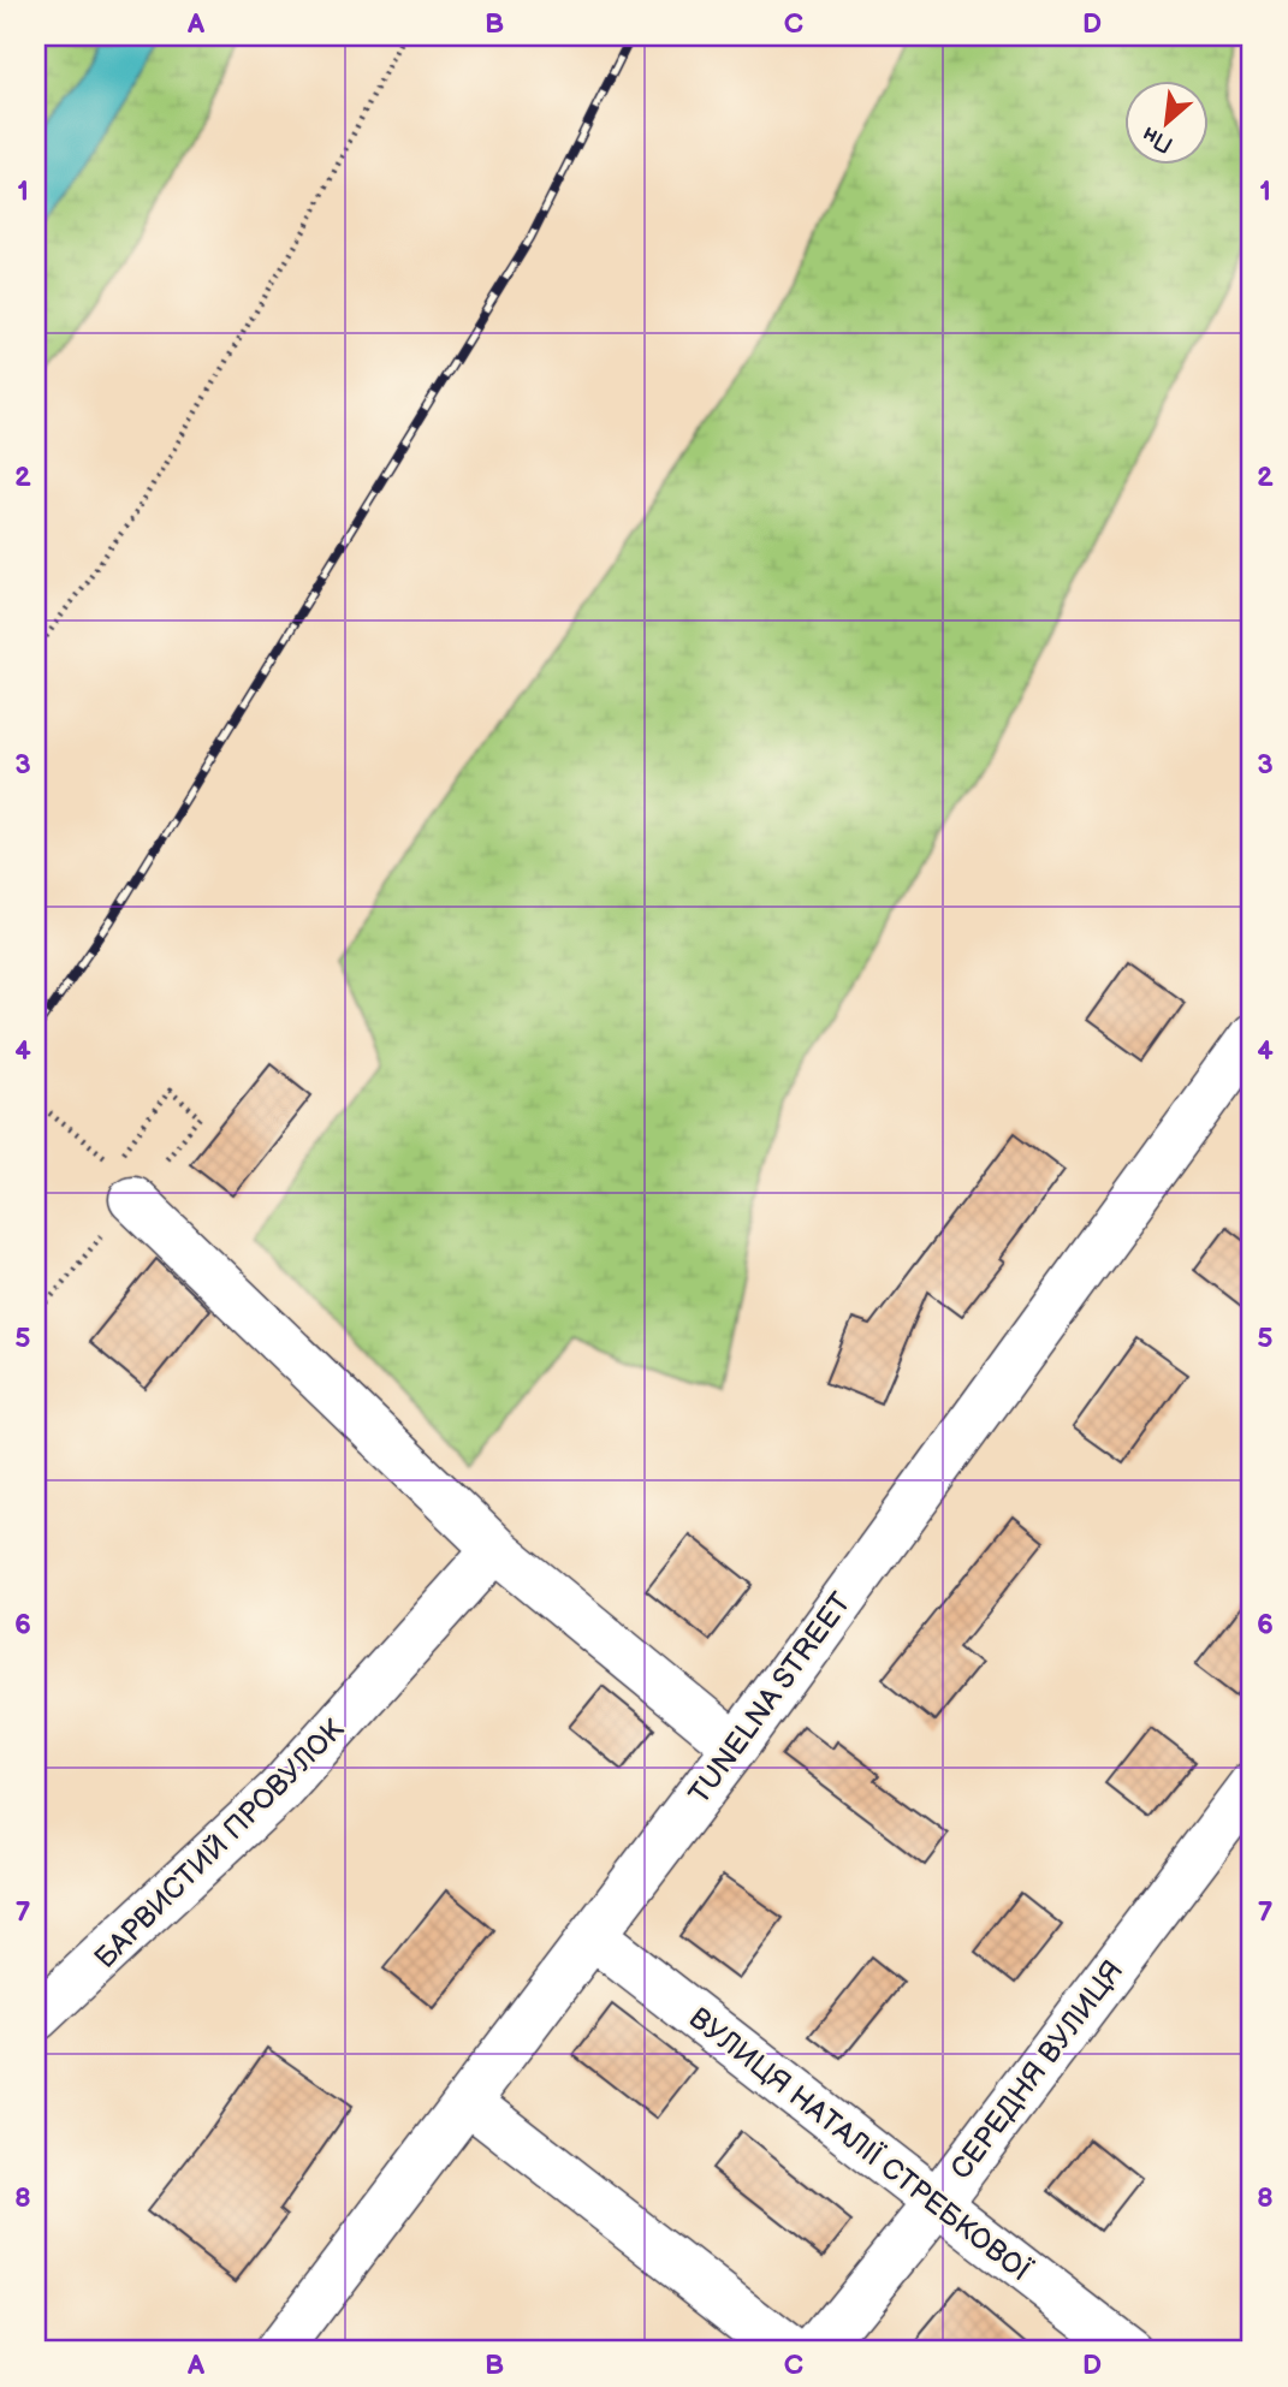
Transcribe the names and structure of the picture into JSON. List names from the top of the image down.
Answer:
{
  "streets": {
    "street": [
      "TUNELNA STREET",
      "БАРВИСТИЙ ПРОВУЛОК",
      "СЕРЕДНЯ ВУЛИЦЯ",
      "ВУЛИЦЯ НАТАЛІЇ СТРЕБКОВОЇ"
    ]
  },
  "crossings": [
    ["TUNELNA STREET", "ВУЛИЦЯ НАТАЛІЇ СТРЕБКОВОЇ"],
    ["СЕРЕДНЯ ВУЛИЦЯ", "ВУЛИЦЯ НАТАЛІЇ СТРЕБКОВОЇ"]
  ],
  "north": "bottom left",
  "grid": {
    "columns": [
      "A",
      "B",
      "C",
      "D"
    ],
    "rows": [
      "1",
      "2",
      "3",
      "4",
      "5",
      "6",
      "7",
      "8"
    ]
  }
}
